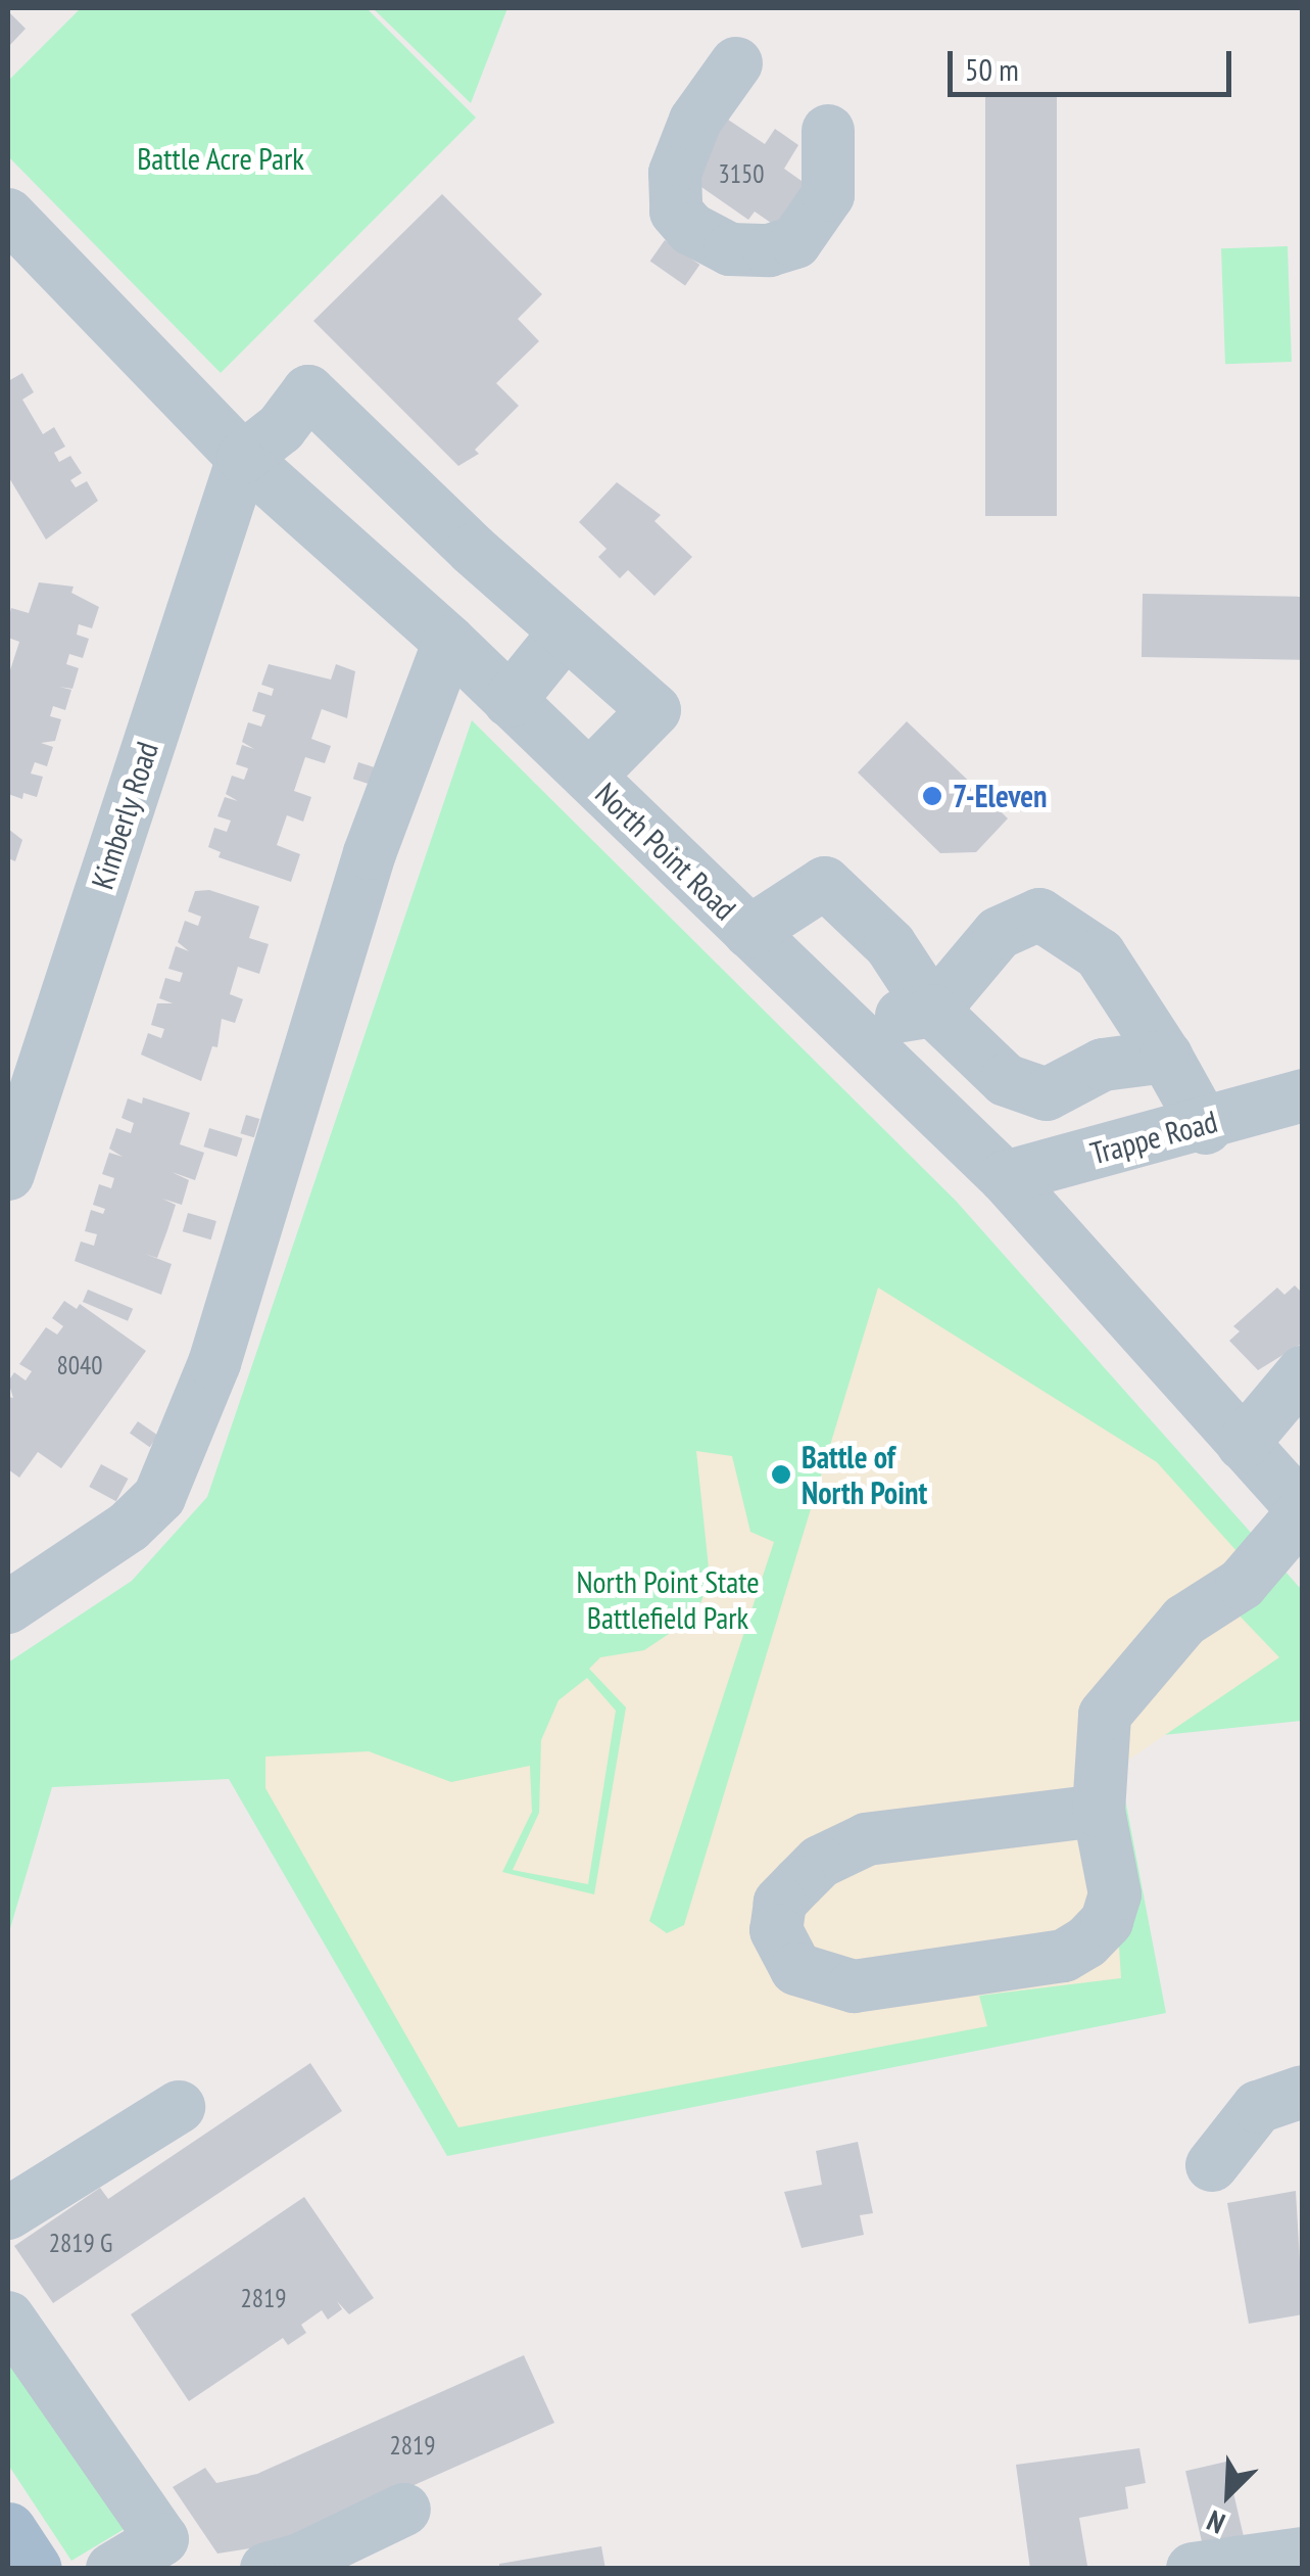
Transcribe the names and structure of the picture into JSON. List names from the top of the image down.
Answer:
{
  "streets": {
    "street": ["Kimberly Road", "North Point Road", "Trappe Road"]
  },
  "crossings": [
    ["Kimberly Road", "North Point Road"],
    ["North Point Road", "Trappe Road"]
  ],
  "parks": ["Battle Acre Park", "North Point State Battlefield Park"],
  "places": ["7-Eleven", "Battle of North Point"],
  "house_numbers": [
    "3150",
    "8040",
    "2819 G",
    "2819",
    "2819"
  ],
  "scale_bar": "50 m",
  "north": "bottom left"
}
